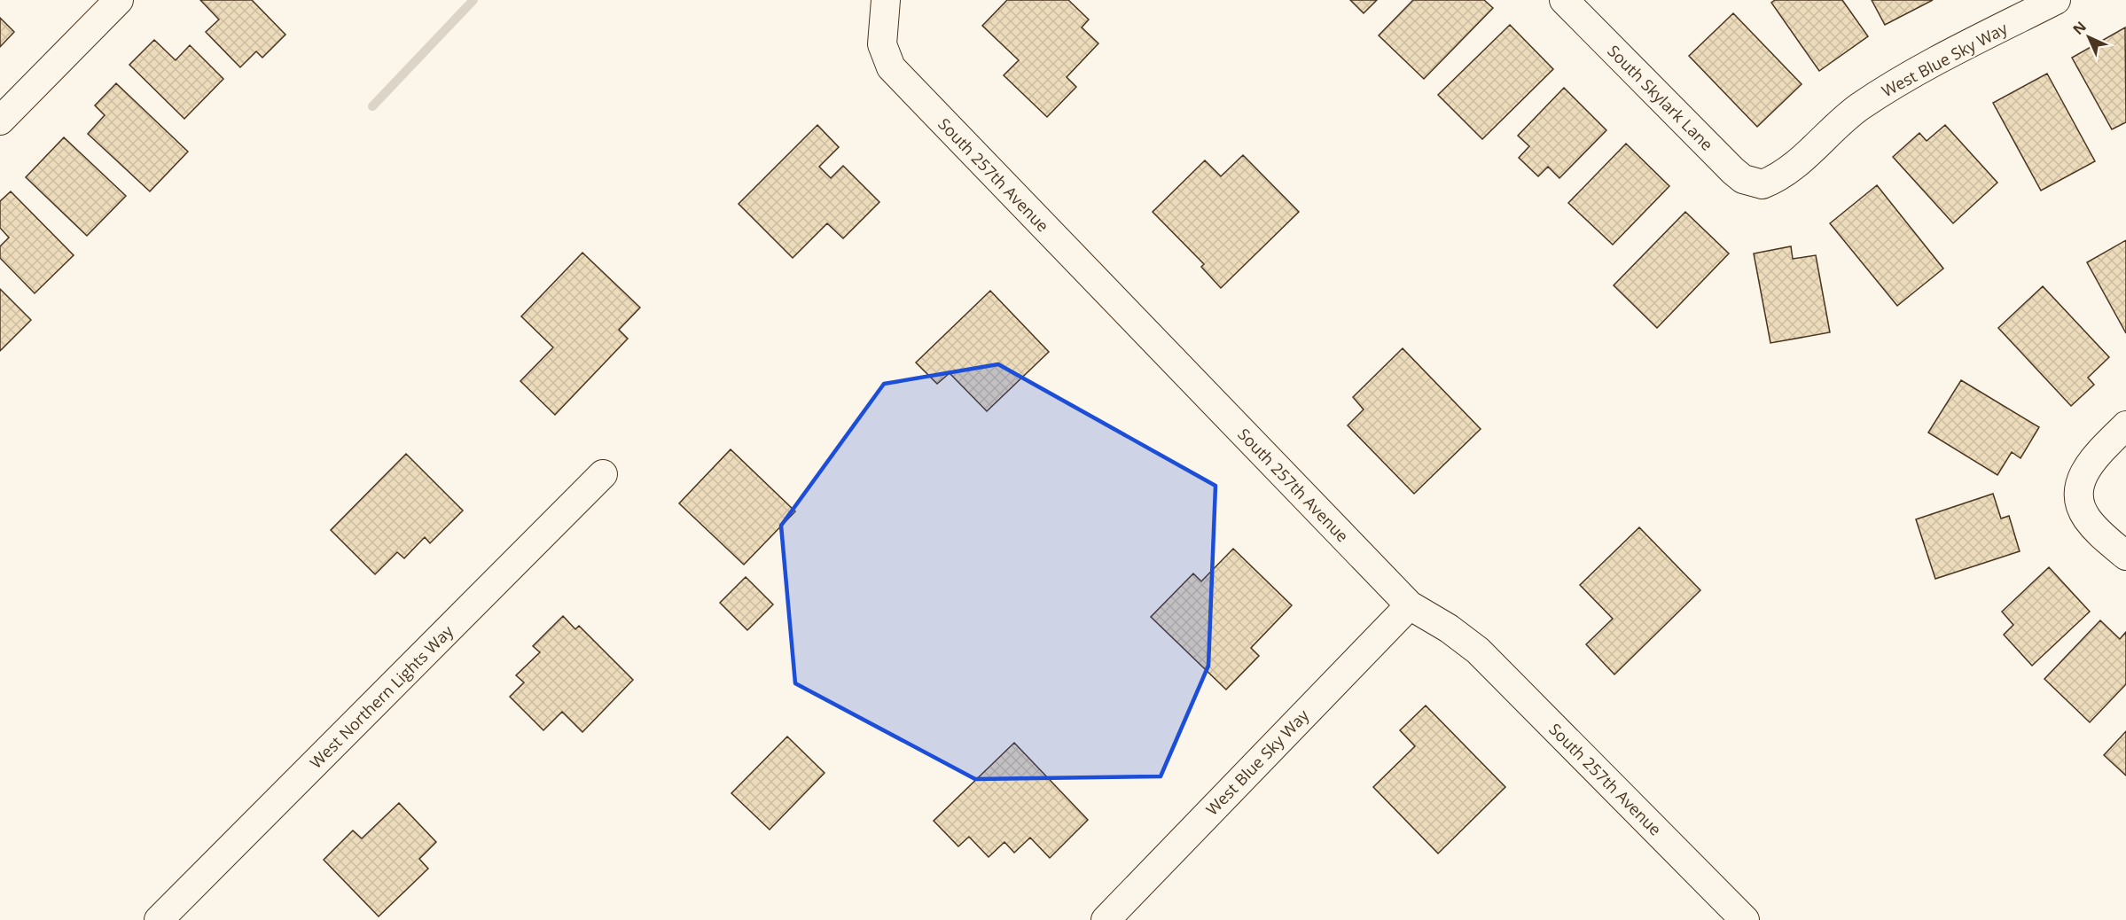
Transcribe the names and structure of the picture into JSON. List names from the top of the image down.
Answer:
{
  "streets": {
    "street": [
      "West Blue Sky Way",
      "South Skylark Lane",
      "South 257th Avenue",
      "West Northern Lights Way"
    ]
  },
  "crossings": [
    ["West Blue Sky Way", "South Skylark Lane"],
    ["West Blue Sky Way", "South 257th Avenue"]
  ],
  "north": "top left"
}
